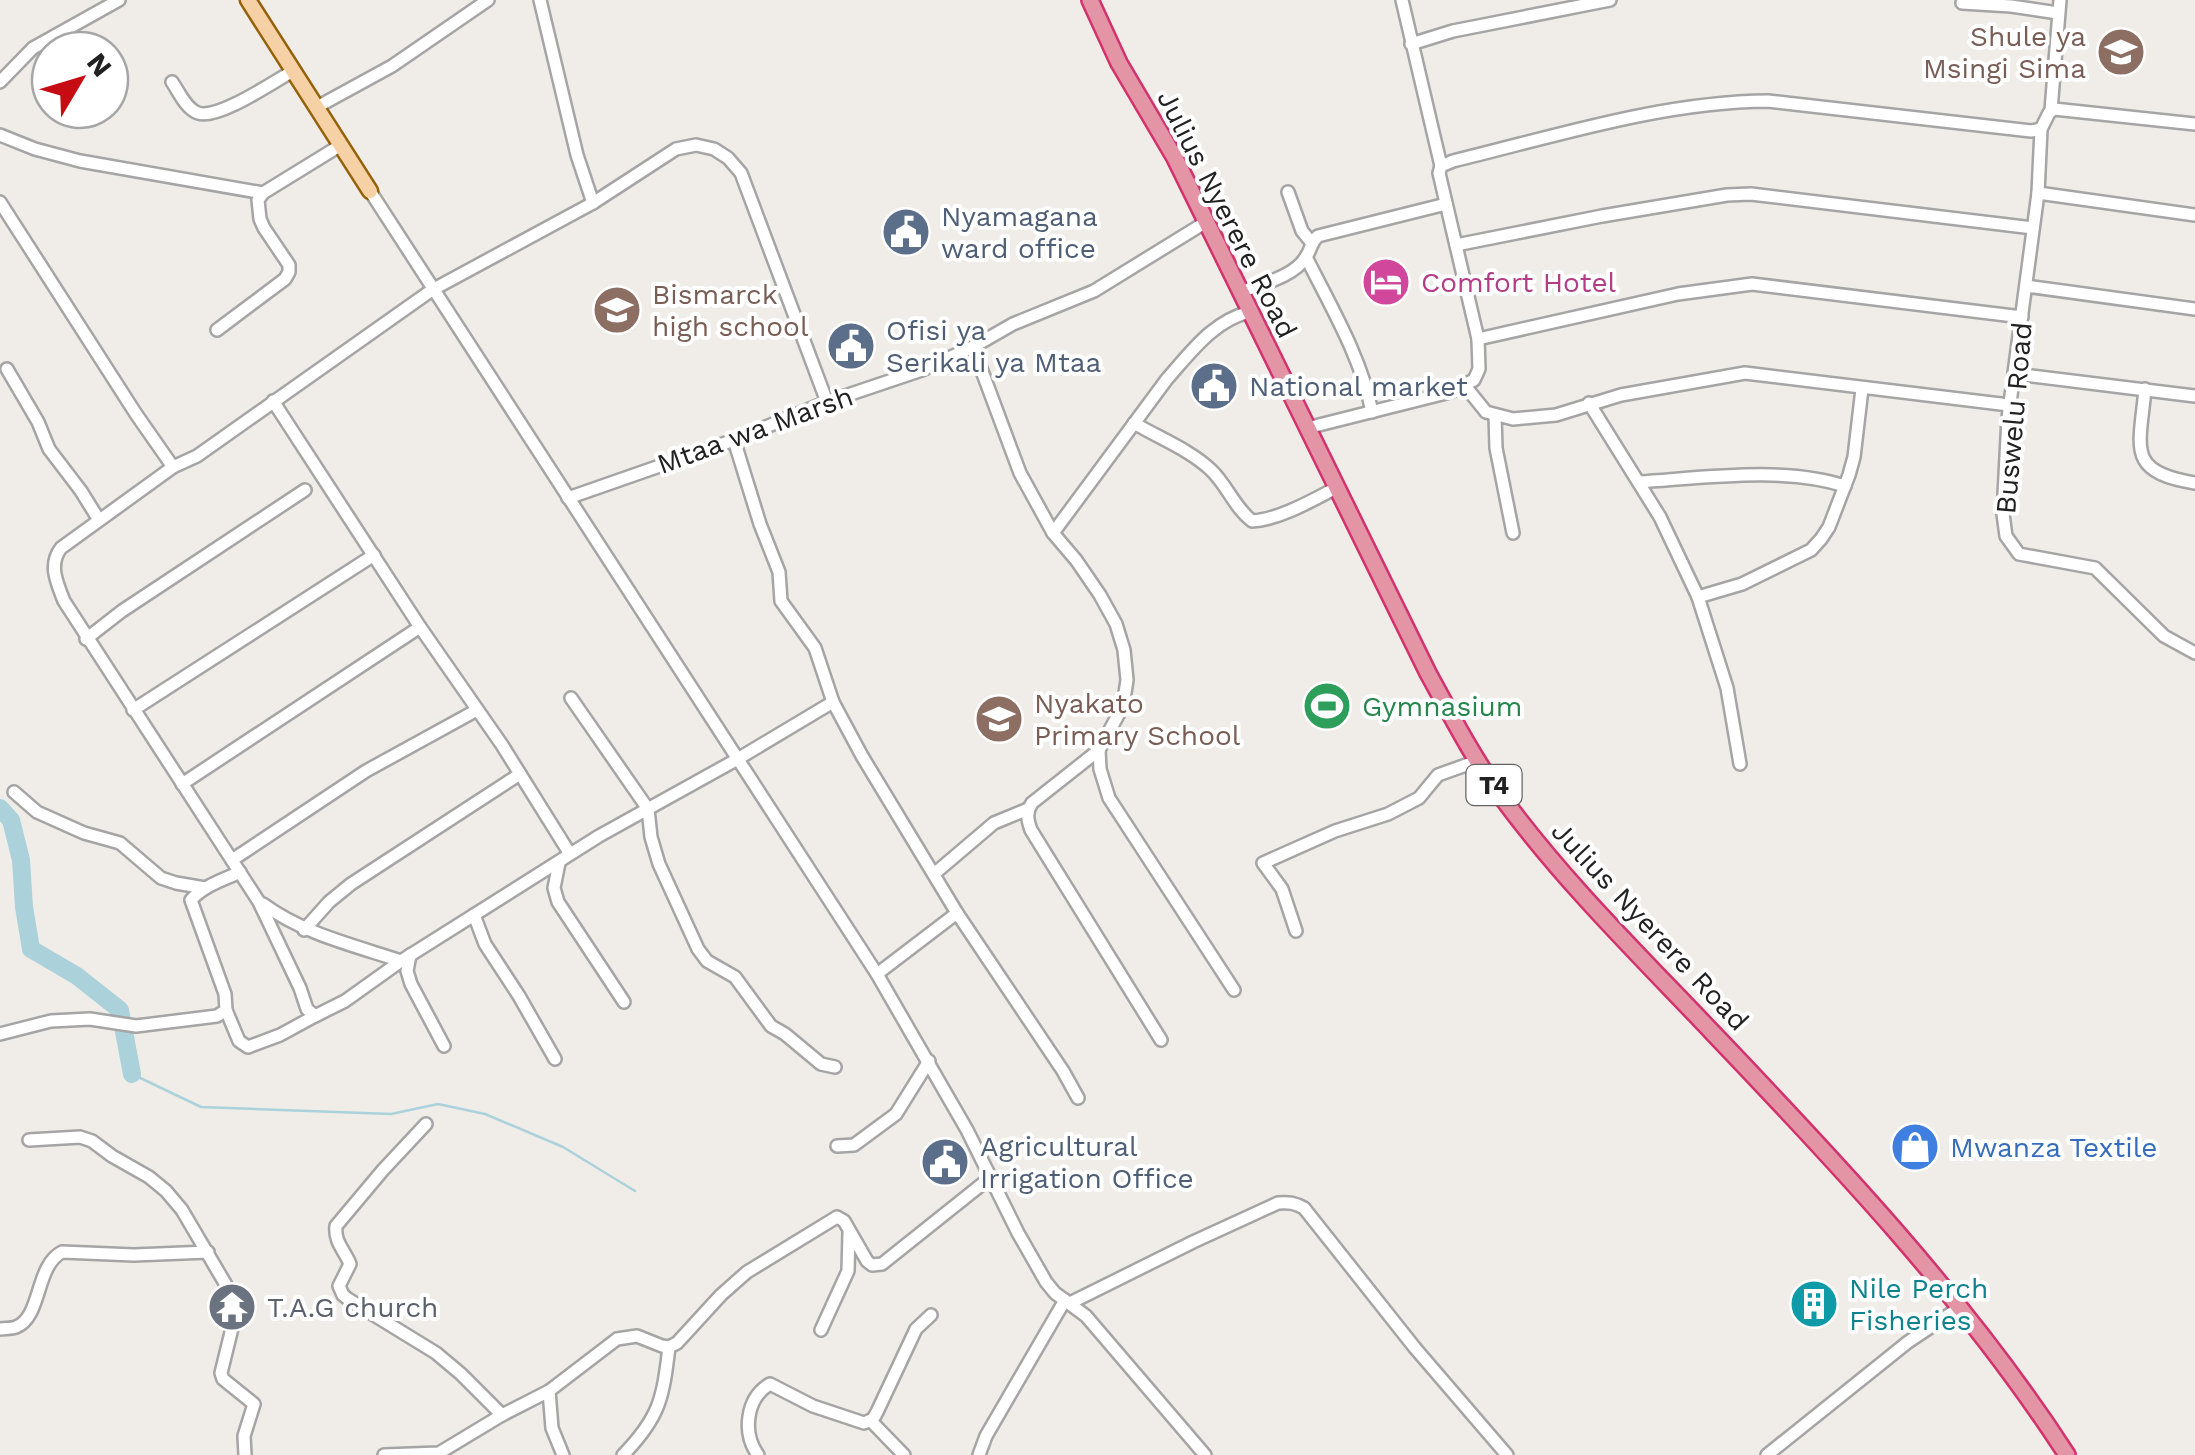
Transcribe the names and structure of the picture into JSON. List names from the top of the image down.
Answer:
{
  "streets": {
    "highway": ["Julius Nyerere Road", "T4"],
    "street": ["Buswelu Road", "Mtaa wa Marsh"]
  },
  "crossings": [
    ["Julius Nyerere Road", "Mtaa wa Marsh"]
  ],
  "places": {
    "school or university": ["Shule ya Msingi Sima", "Bismarck high school", "Nyakato Primary School"],
    "public building": [
      "Nyamagana ward office",
      "Ofisi ya Serikali ya Mtaa",
      "National market",
      "Agricultural Irrigation Office"
    ],
    "hotel": ["Comfort Hotel"],
    "sports": ["Gymnasium"],
    "shop": ["Mwanza Textile"],
    "building": ["Nile Perch Fisheries"],
    "temple": ["T.A.G church"]
  },
  "north": "top right"
}
